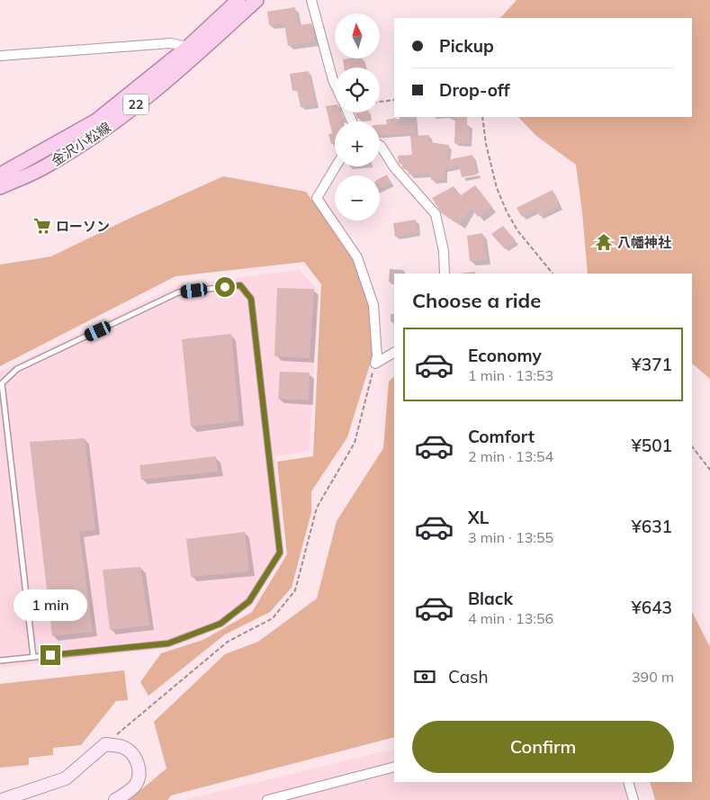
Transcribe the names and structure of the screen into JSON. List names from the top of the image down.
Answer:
{
  "streets": {
    "main road": ["22", "金沢小松線"]
  },
  "places": {
    "supermarket": ["ローソン"],
    "temple": ["八幡神社"]
  },
  "north": "top",
  "page": {
    "map_buttons": ["+", "−"],
    "banner": ["Pickup", "Drop-off"],
    "heading": "Choose a ride",
    "list": [
      {
        "name": "Economy",
        "note": "1 min · 13:53",
        "value": "¥371"
      },
      {
        "name": "Comfort",
        "note": "2 min · 13:54",
        "value": "¥501"
      },
      {
        "name": "XL",
        "note": "3 min · 13:55",
        "value": "¥631"
      },
      {
        "name": "Black",
        "note": "4 min · 13:56",
        "value": "¥643"
      }
    ],
    "bubble": "1 min",
    "pay": ["Cash", "390 m"],
    "buttons": "Confirm"
  }
}
